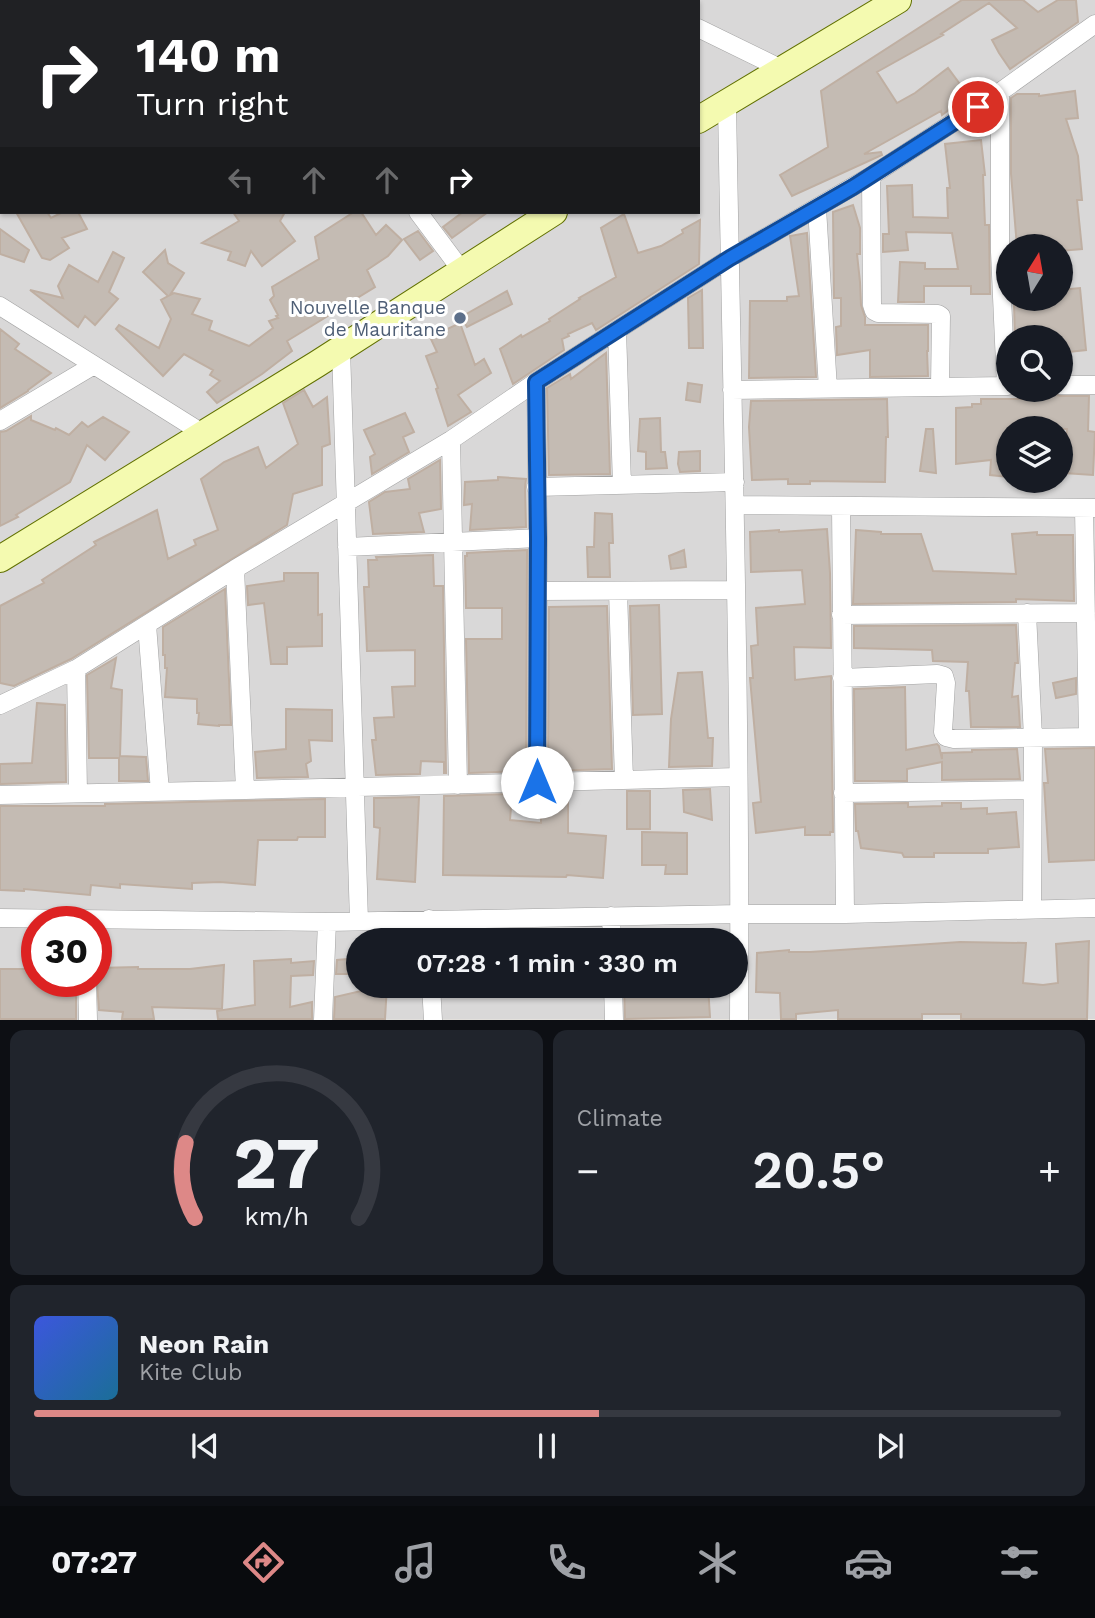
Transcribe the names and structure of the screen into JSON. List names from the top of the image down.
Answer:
{
  "places": ["Nouvelle Banque de Mauritane"],
  "north": "top",
  "page": {
    "turn": ["140 m", "Turn right"],
    "limit": "30",
    "trip": "07:28 · 1 min · 330 m",
    "tile": "Climate",
    "heat": ["−", "20.5°", "+"],
    "song": ["Neon Rain", "Kite Club"],
    "tabs": "07:27",
    "gauge": ["27", "km/h"]
  }
}
